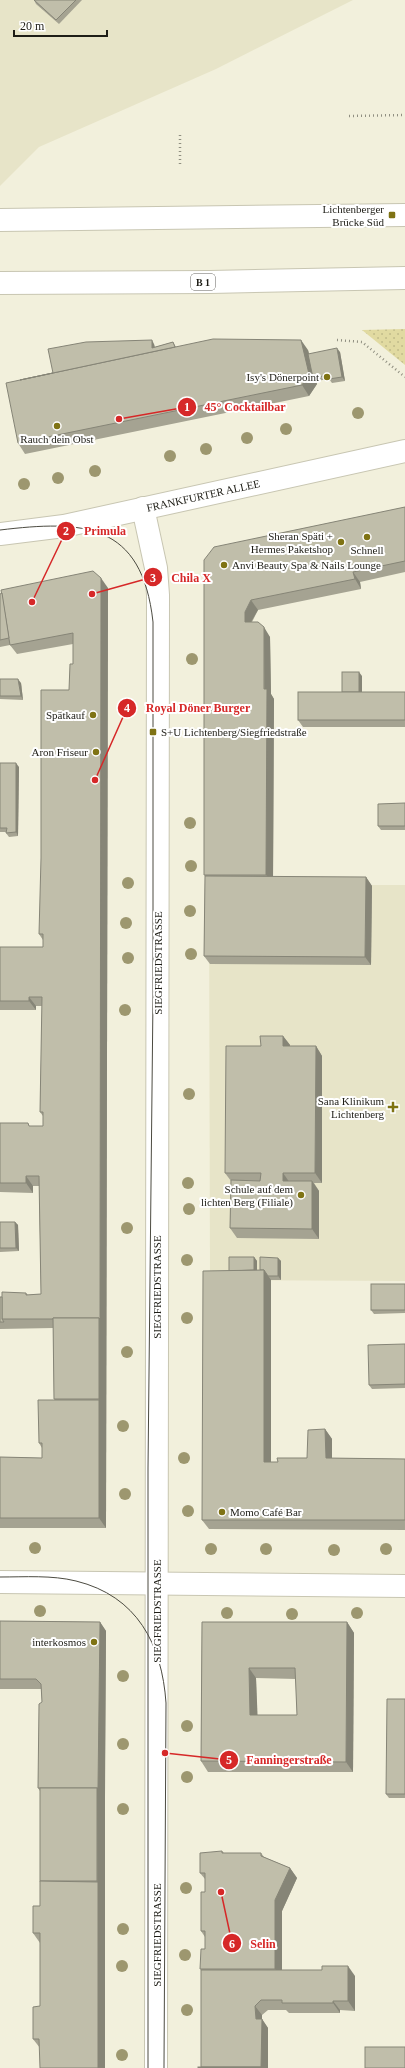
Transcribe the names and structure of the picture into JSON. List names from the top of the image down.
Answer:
{
  "streets": {
    "street": ["B 1", "FRANKFURTER ALLEE", "SIEGFRIEDSTRASSE"]
  },
  "crossings": [
    ["FRANKFURTER ALLEE", "SIEGFRIEDSTRASSE"]
  ],
  "places": {
    "transit": ["Lichtenberger Brücke Süd", "S+U Lichtenberg/Siegfriedstraße"],
    "other": [
      "Isy's Dönerpoint",
      "45° Cocktailbar",
      "Rauch dein Obst",
      "Schnell",
      "Sheran Späti + Hermes Paketshop",
      "Anvi Beauty Spa & Nails Lounge",
      "Chila X",
      "Primula",
      "Spätkauf",
      "Aron Friseur",
      "Royal Döner Burger",
      "Schule auf dem lichten Berg (Filiale)",
      "Momo Café Bar",
      "interkosmos",
      "Fanningerstraße",
      "Selin"
    ],
    "health": ["Sana Klinikum Lichtenberg"]
  },
  "scale_bar": "20 m"
}
